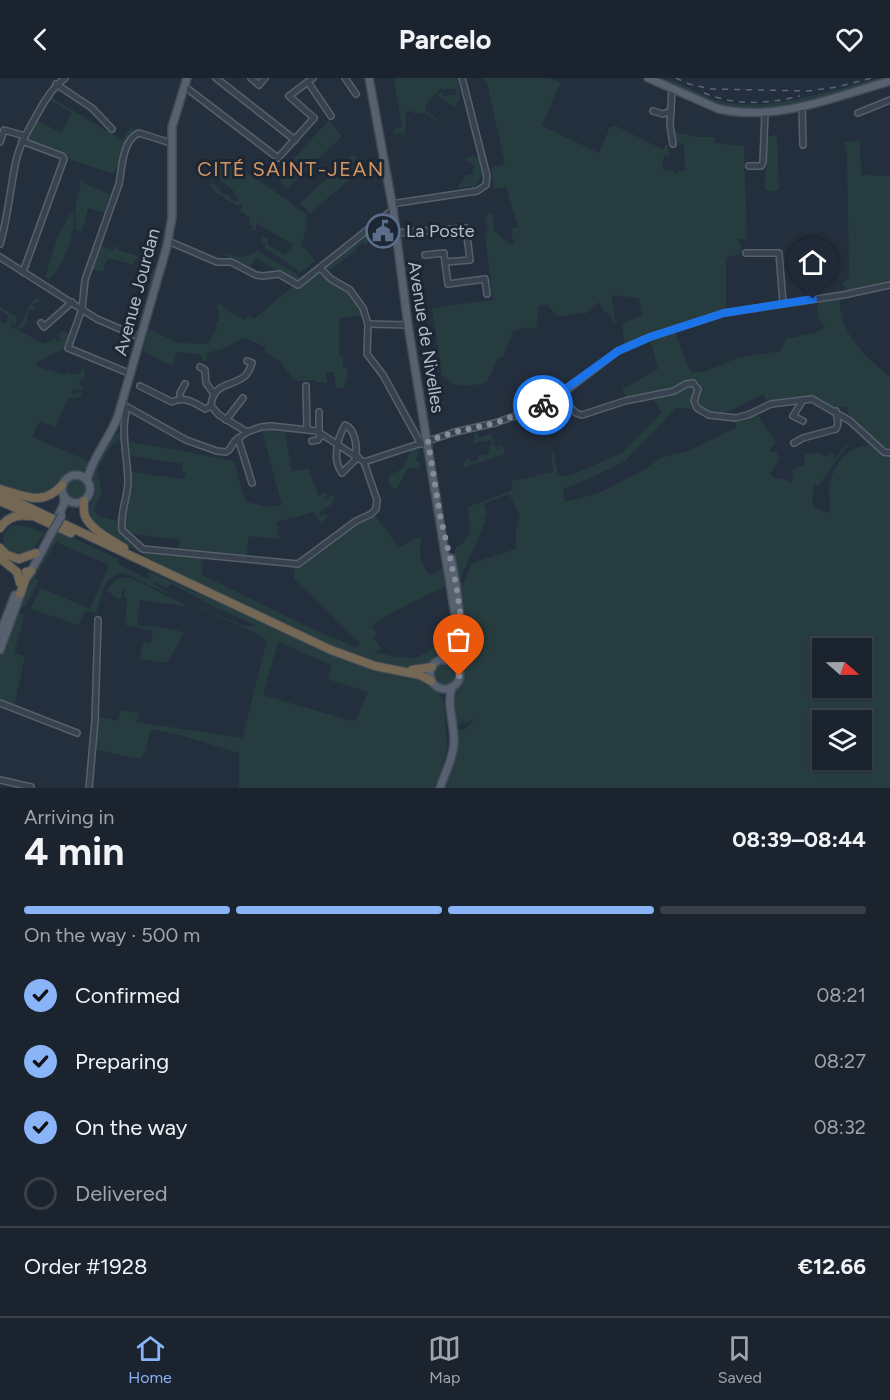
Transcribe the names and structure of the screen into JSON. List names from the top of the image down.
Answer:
{
  "streets": {
    "main road": ["Avenue Jourdan", "Avenue de Nivelles"]
  },
  "districts": ["CITÉ SAINT-JEAN"],
  "places": {
    "public building": ["La Poste"]
  },
  "north": "right",
  "page": {
    "header": "Parcelo",
    "heading": ["4 min", "Arriving in", "08:39–08:44"],
    "panel": ["Order #1928", "€12.66"],
    "bar": "On the way · 500 m",
    "list": [
      ["Confirmed", "08:21"],
      ["Preparing", "08:27"],
      ["On the way", "08:32"],
      "Delivered"
    ],
    "tabs": ["Home", "Map", "Saved"]
  }
}
